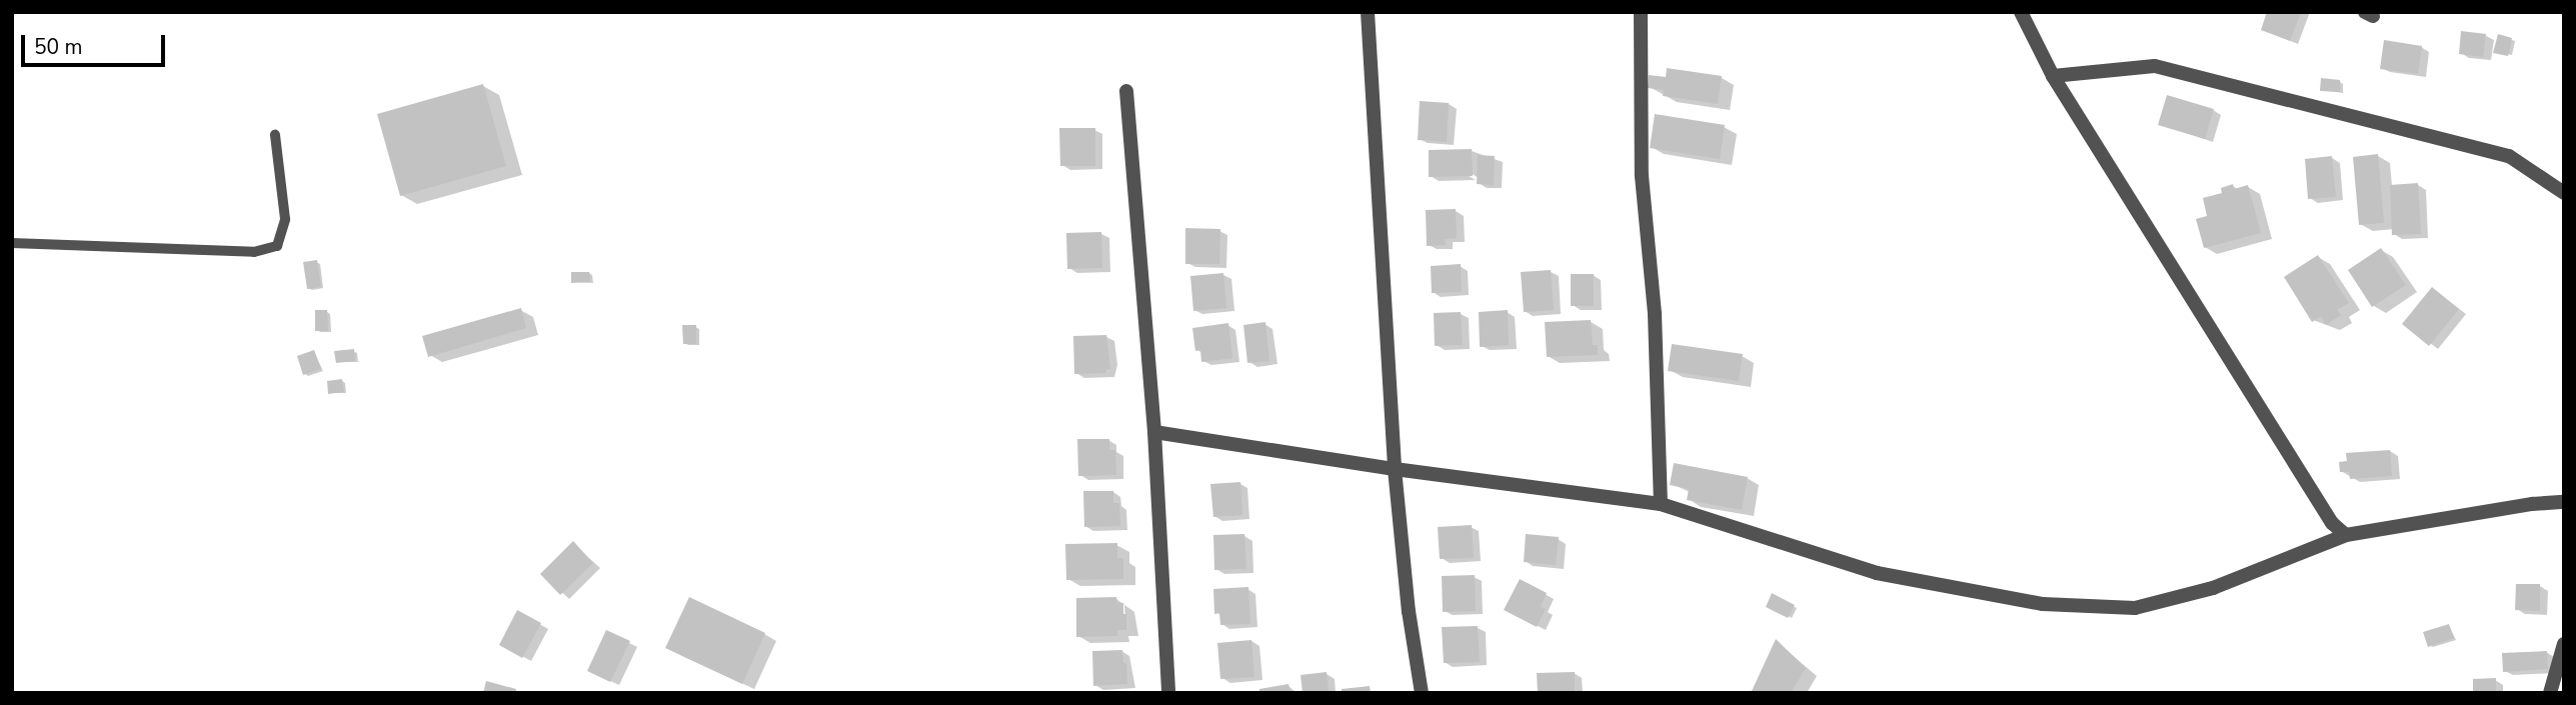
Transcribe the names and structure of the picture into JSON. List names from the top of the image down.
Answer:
{
  "scale_bar": "50 m"
}
